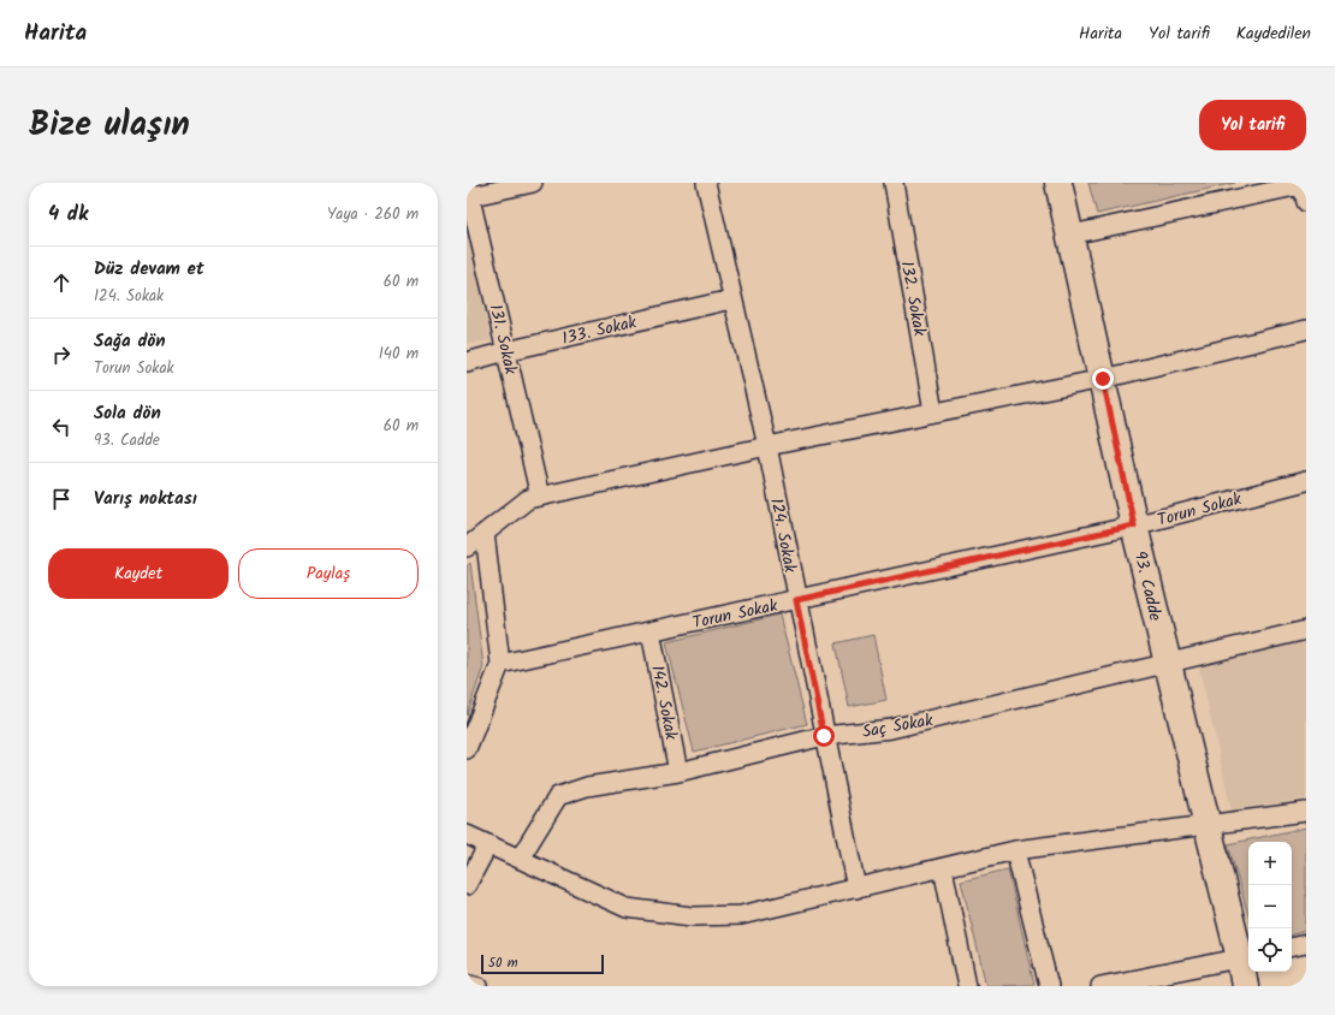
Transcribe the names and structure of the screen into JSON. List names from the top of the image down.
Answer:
{
  "streets": {
    "main road": ["93. Cadde"],
    "street": [
      "132. Sokak",
      "133. Sokak",
      "131. Sokak",
      "Torun Sokak",
      "124. Sokak",
      "142. Sokak",
      "Saç Sokak"
    ]
  },
  "crossings": [
    ["133. Sokak", "131. Sokak"],
    ["133. Sokak", "124. Sokak"],
    ["Torun Sokak", "124. Sokak"],
    ["Torun Sokak", "93. Cadde"],
    ["Torun Sokak", "142. Sokak"],
    ["124. Sokak", "Saç Sokak"],
    ["93. Cadde", "Saç Sokak"],
    ["142. Sokak", "Saç Sokak"]
  ],
  "scale_bar": "50 m",
  "page": {
    "header": "Harita",
    "nav": ["Harita", "Yol tarifi", "Kaydedilen"],
    "title": "Bize ulaşın",
    "buttons": [
      "Yol tarifi",
      ["Kaydet", "Paylaş"]
    ],
    "heading": ["4 dk", "Yaya · 260 m"],
    "list": [
      ["Düz devam et", "124. Sokak", "60 m"],
      ["Sağa dön", "Torun Sokak", "140 m"],
      ["Sola dön", "93. Cadde", "60 m"],
      "Varış noktası"
    ],
    "map_buttons": ["+", "−"],
    "scale": "50 m"
  }
}
